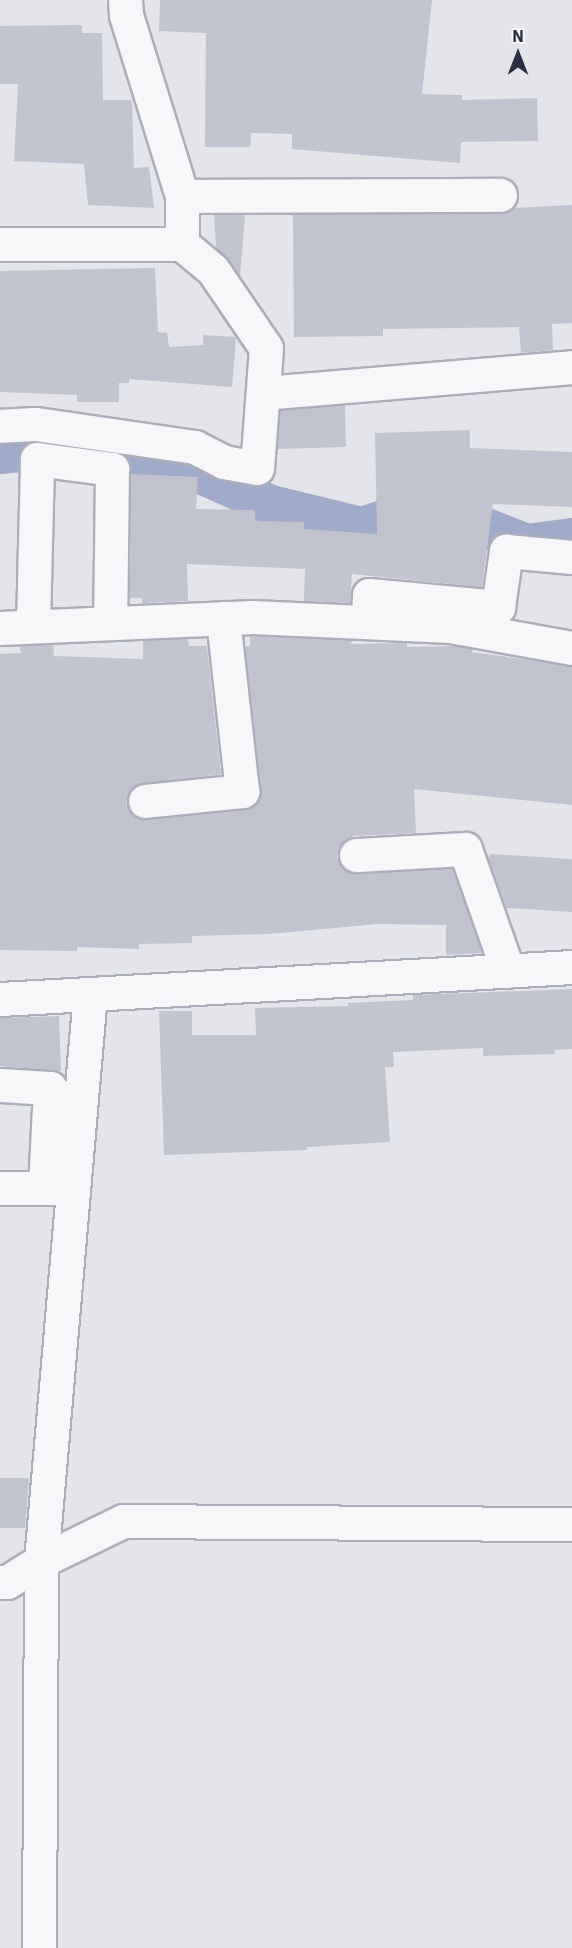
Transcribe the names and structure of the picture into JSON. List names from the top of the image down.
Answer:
{
  "north": "top"
}
